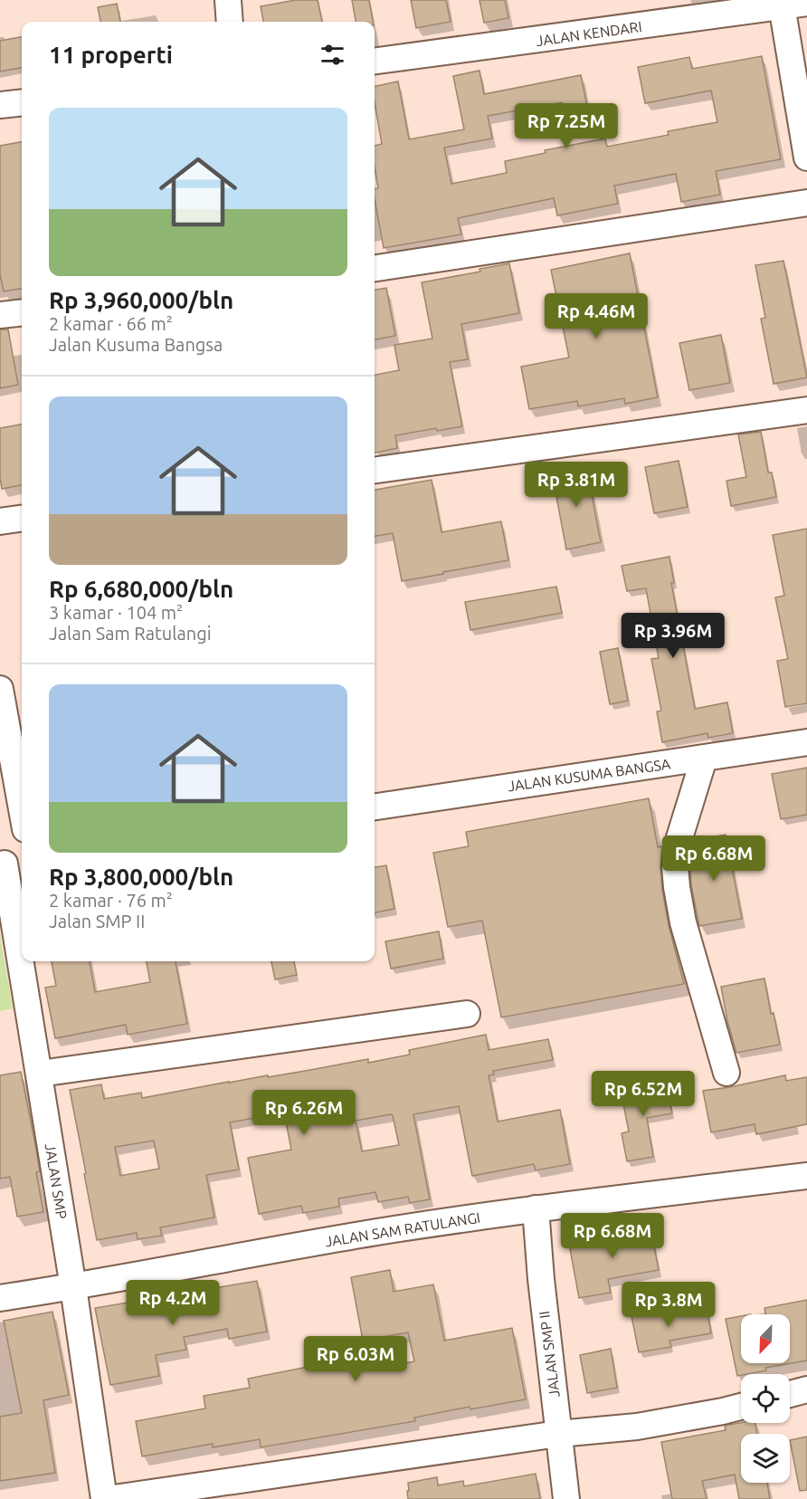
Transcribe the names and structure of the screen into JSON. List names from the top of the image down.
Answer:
{
  "streets": {
    "street": [
      "JALAN KENDARI",
      "JALAN KUSUMA BANGSA",
      "JALAN SMP",
      "JALAN SAM RATULANGI",
      "JALAN SMP II"
    ]
  },
  "crossings": [
    ["JALAN SMP", "JALAN SAM RATULANGI"],
    ["JALAN SAM RATULANGI", "JALAN SMP II"]
  ],
  "north": "bottom left",
  "page": {
    "heading": "11 properti",
    "list": [
      {
        "name": "Rp 3,960,000/bln",
        "note": "2 kamar · 66 m² · Jalan Kusuma Bangsa"
      },
      {
        "name": "Rp 6,680,000/bln",
        "note": "3 kamar · 104 m² · Jalan Sam Ratulangi"
      },
      {
        "name": "Rp 3,800,000/bln",
        "note": "2 kamar · 76 m² · Jalan SMP II"
      }
    ],
    "price": [
      "Rp 7.25M",
      "Rp 4.46M",
      "Rp 3.81M",
      "Rp 3.96M",
      "Rp 6.68M",
      "Rp 6.52M",
      "Rp 6.26M",
      "Rp 6.68M",
      "Rp 4.2M",
      "Rp 3.8M",
      "Rp 6.03M"
    ]
  }
}
